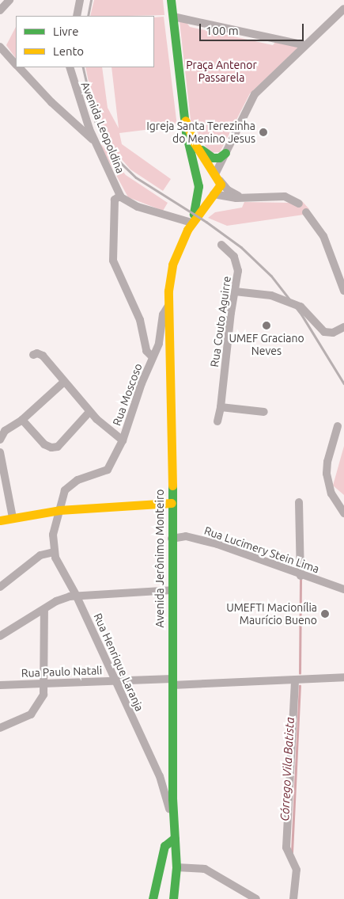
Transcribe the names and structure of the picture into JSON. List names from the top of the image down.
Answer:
{
  "streets": {
    "street": [
      "Avenida Leopoldina",
      "Rua Couto Aguirre",
      "Rua Moscoso",
      "Rua Lucimery Stein Lima",
      "Avenida Jerônimo Monteiro",
      "Rua Henrique Laranja",
      "Rua Paulo Natali"
    ]
  },
  "crossings": [
    ["Avenida Leopoldina", "Rua Moscoso"],
    ["Rua Moscoso", "Rua Henrique Laranja"],
    ["Rua Lucimery Stein Lima", "Avenida Jerônimo Monteiro"],
    ["Avenida Jerônimo Monteiro", "Rua Henrique Laranja"],
    ["Avenida Jerônimo Monteiro", "Rua Paulo Natali"],
    ["Rua Henrique Laranja", "Rua Paulo Natali"]
  ],
  "water": ["Córrego Vila Batista"],
  "parks": ["Praça Antenor Passarela"],
  "places": ["Igreja Santa Terezinha do Menino Jesus", "UMEF Graciano Neves", "UMEFTI Macionília Maurício Bueno"],
  "legend": ["Livre", "Lento"],
  "scale_bar": "100 m"
}
